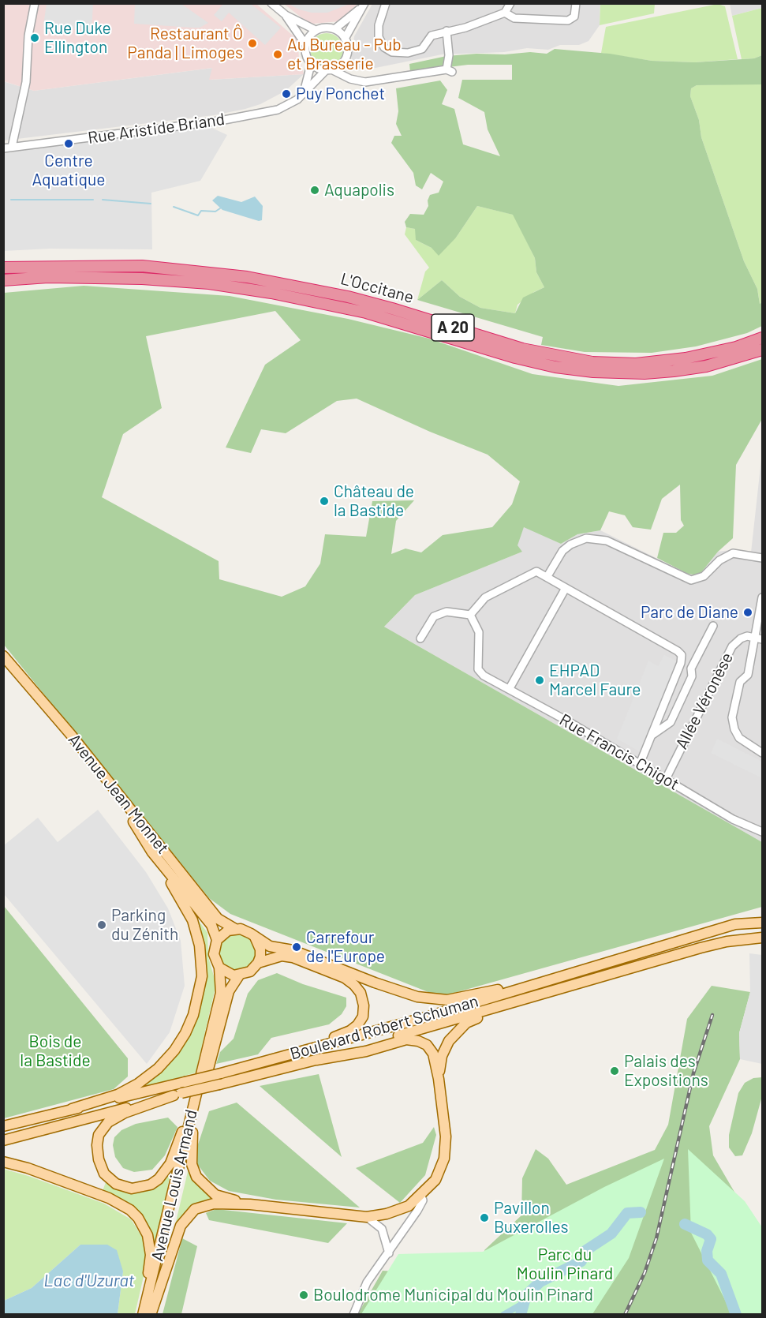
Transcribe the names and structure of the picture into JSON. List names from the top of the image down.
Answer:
{
  "streets": {
    "highway": ["L'Occitane", "A 20"],
    "main road": ["Avenue Jean Monnet", "Boulevard Robert Schuman", "Avenue Louis Armand"],
    "street": ["Rue Aristide Briand", "Allée Véronèse", "Rue Francis Chigot"]
  },
  "crossings": [
    ["Allée Véronèse", "Rue Francis Chigot"]
  ],
  "water": ["Lac d'Uzurat"],
  "parks": ["Bois de la Bastide", "Parc du Moulin Pinard"],
  "places": [
    "Rue Duke Ellington",
    "Restaurant Ô Panda | Limoges",
    "Au Bureau - Pub et Brasserie",
    "Puy Ponchet",
    "Centre Aquatique",
    "Aquapolis",
    "Château de la Bastide",
    "Parc de Diane",
    "EHPAD Marcel Faure",
    "Parking du Zénith",
    "Carrefour de l'Europe",
    "Palais des Expositions",
    "Pavillon Buxerolles",
    "Boulodrome Municipal du Moulin Pinard"
  ]
}
